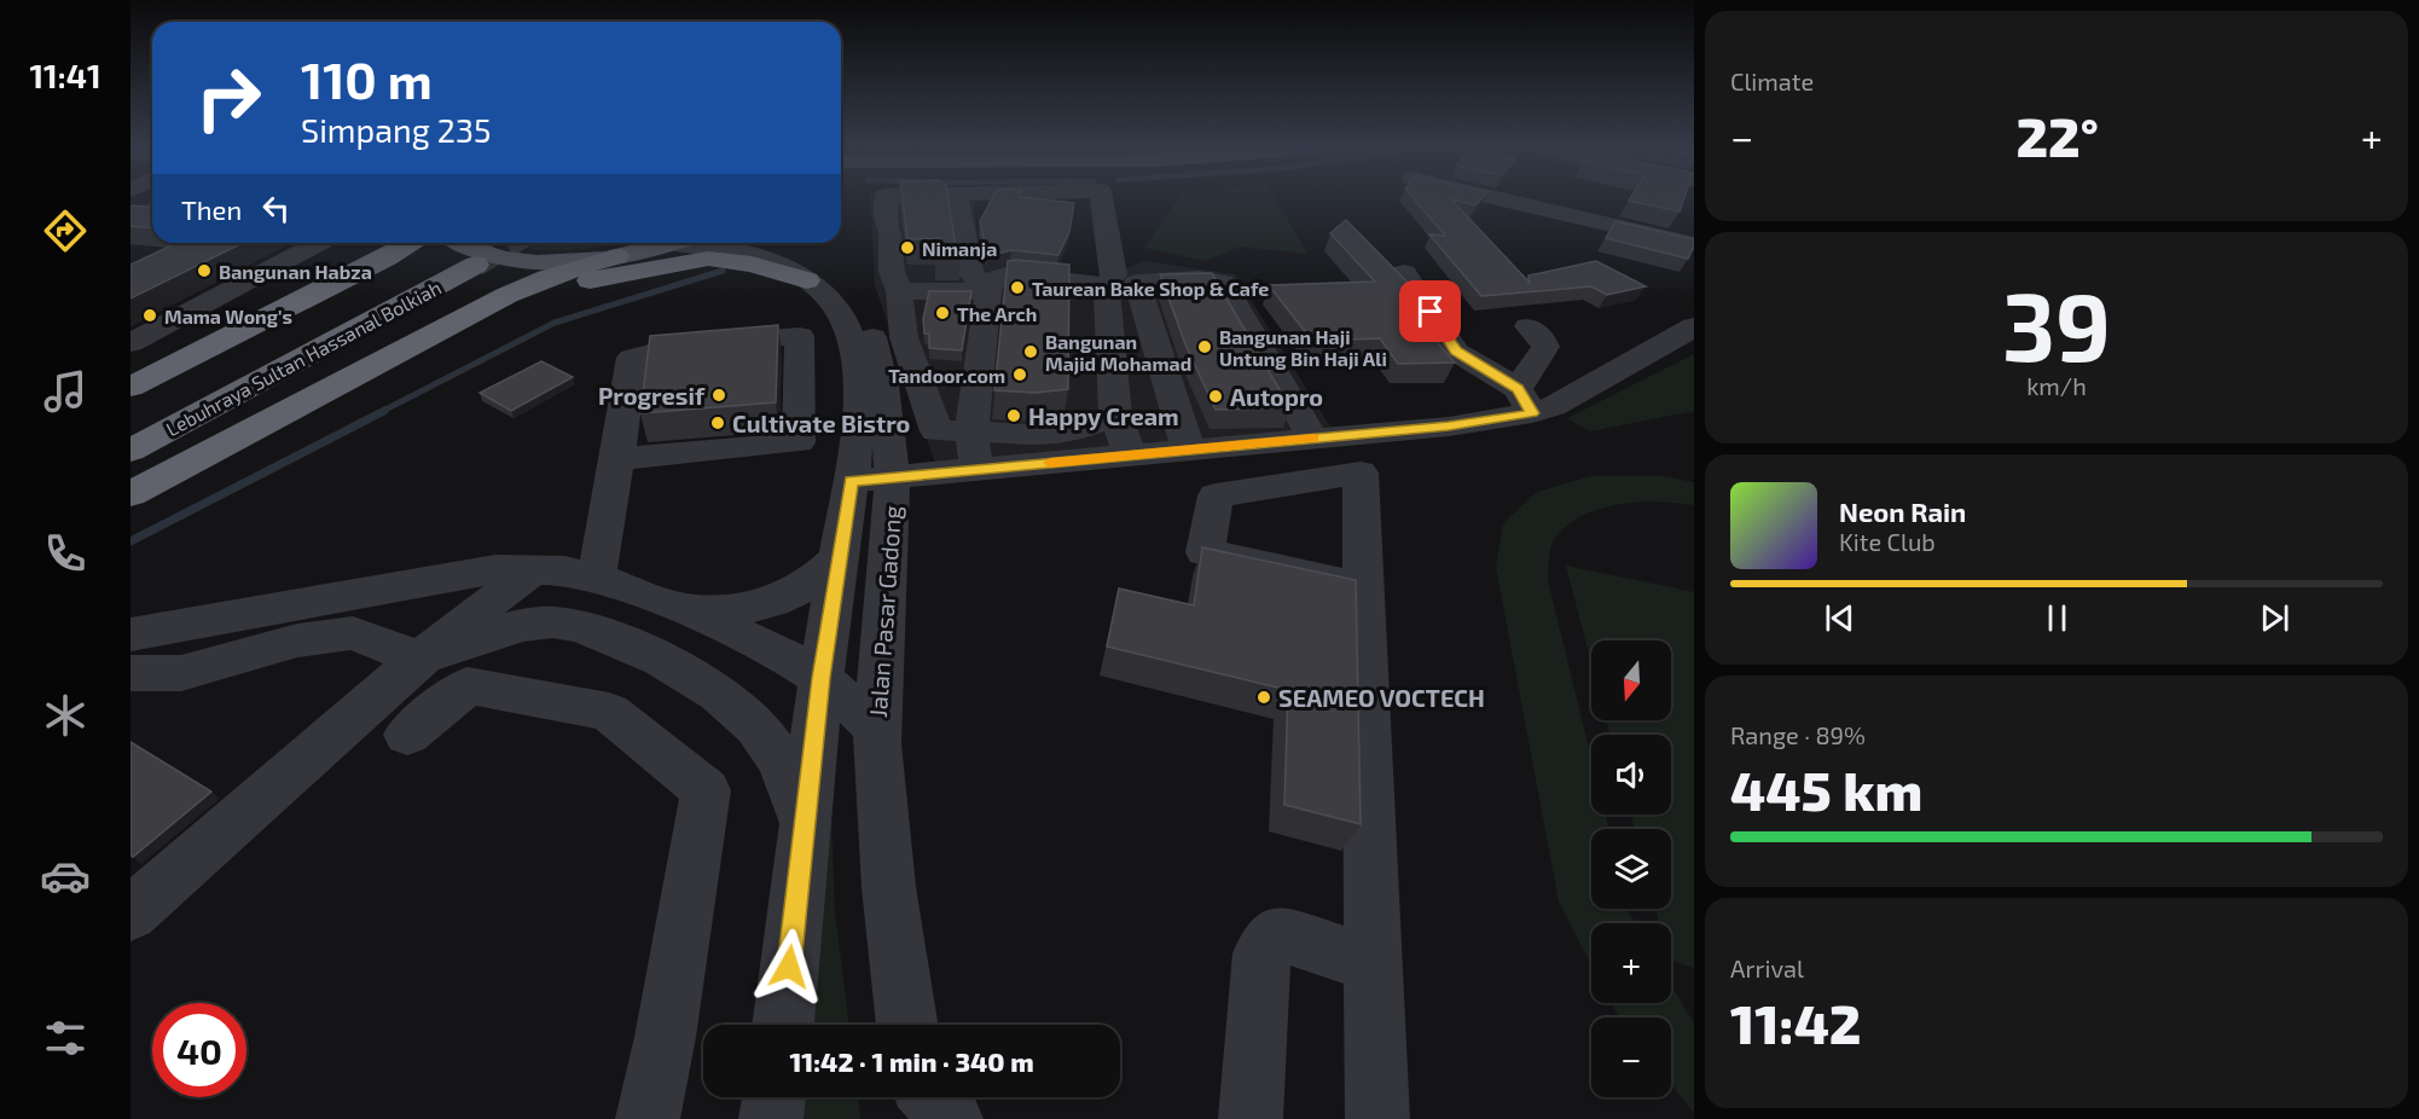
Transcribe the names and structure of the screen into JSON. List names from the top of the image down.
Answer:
{
  "streets": {
    "highway": ["Lebuhraya Sultan Hassanal Bolkiah"],
    "street": ["Jalan Pasar Gadong"]
  },
  "places": [
    "Nimanja",
    "Bangunan Habza",
    "Taurean Bake Shop & Cafe",
    "The Arch",
    "Mama Wong's",
    "Bangunan Haji Untung Bin Haji Ali",
    "Bangunan Majid Mohamad",
    "Tandoor.com",
    "Progresif",
    "Autopro",
    "Happy Cream",
    "Cultivate Bistro",
    "SEAMEO VOCTECH"
  ],
  "north": "bottom",
  "page": {
    "tabs": "11:41",
    "tile": [
      "Climate",
      ["39", "km/h"],
      ["Range · 89%", "445 km"],
      ["Arrival", "11:42"]
    ],
    "turn": ["110 m", "Simpang 235"],
    "heat": ["−", "22°", "+"],
    "then": "Then",
    "song": ["Neon Rain", "Kite Club"],
    "map_buttons": ["+", "−"],
    "limit": "40",
    "trip": "11:42 · 1 min · 340 m"
  }
}
